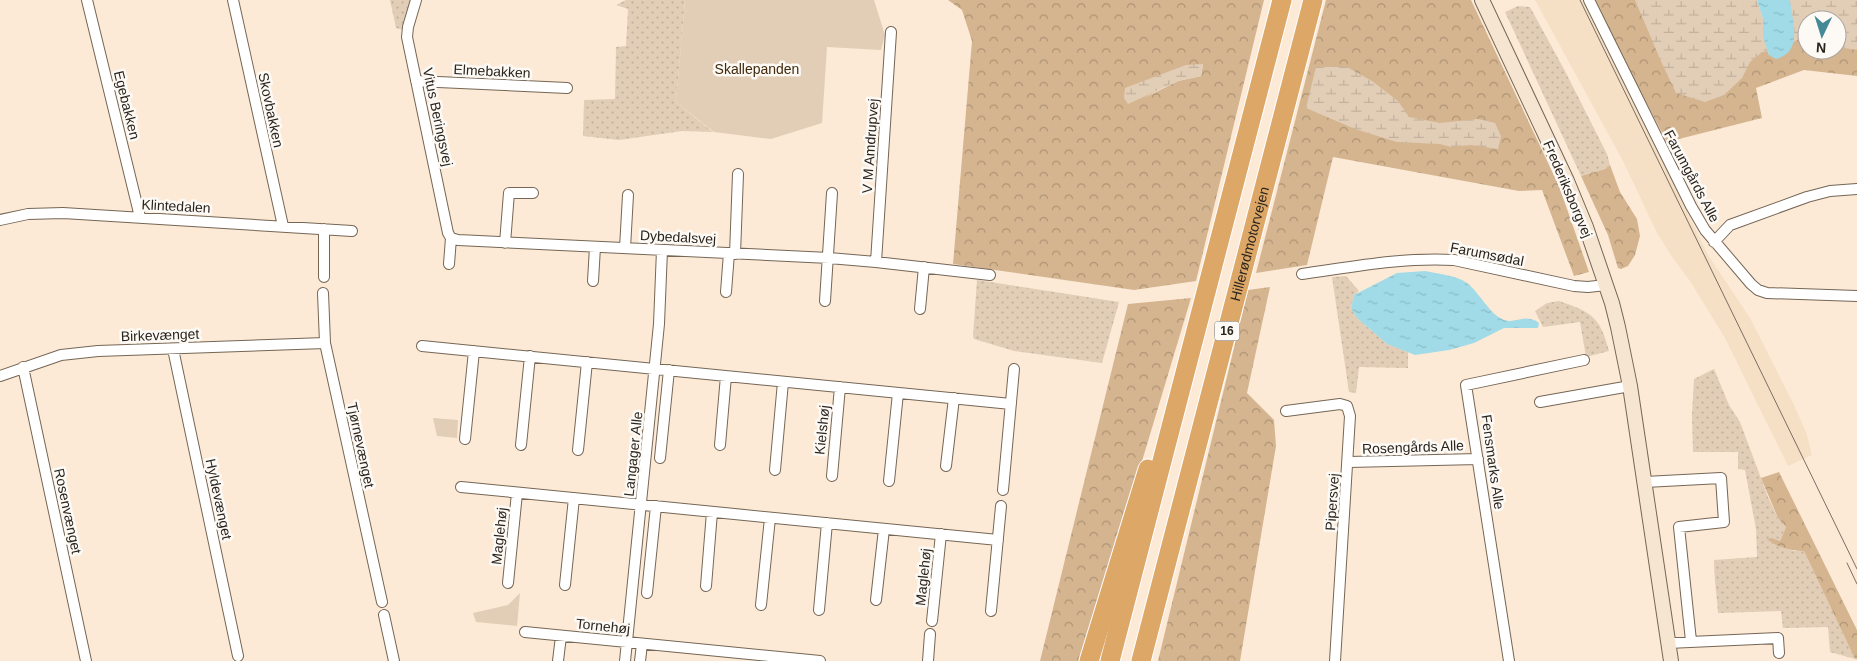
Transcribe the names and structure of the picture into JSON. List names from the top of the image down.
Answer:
{
  "streets": {
    "highway": ["Hillerødmotorvejen", "16"],
    "street": [
      "Elmebakken",
      "Egebakken",
      "Skovbakken",
      "Vitus Beringsvej",
      "V M Amdrupvej",
      "Farumgårds Alle",
      "Frederiksborgvej",
      "Klintedalen",
      "Dybedalsvej",
      "Farumsødal",
      "Birkevænget",
      "Kielshøj",
      "Tjørnevænget",
      "Rosengårds Alle",
      "Langager Alle",
      "Fensmarks Alle",
      "Hyldevænget",
      "Pipersvej",
      "Rosenvænget",
      "Maglehøj",
      "Tornehøj"
    ]
  },
  "crossings": [
    ["Elmebakken", "Vitus Beringsvej"],
    ["Egebakken", "Klintedalen"],
    ["Skovbakken", "Klintedalen"],
    ["Vitus Beringsvej", "Dybedalsvej"],
    ["V M Amdrupvej", "Dybedalsvej"],
    ["Frederiksborgvej", "Farumsødal"],
    ["Dybedalsvej", "Langager Alle"],
    ["Birkevænget", "Tjørnevænget"],
    ["Birkevænget", "Hyldevænget"],
    ["Birkevænget", "Rosenvænget"],
    ["Kielshøj", "Langager Alle"],
    ["Rosengårds Alle", "Fensmarks Alle"],
    ["Rosengårds Alle", "Pipersvej"],
    ["Langager Alle", "Maglehøj"],
    ["Langager Alle", "Tornehøj"]
  ],
  "parks": ["Skallepanden"],
  "north": "bottom"
}
